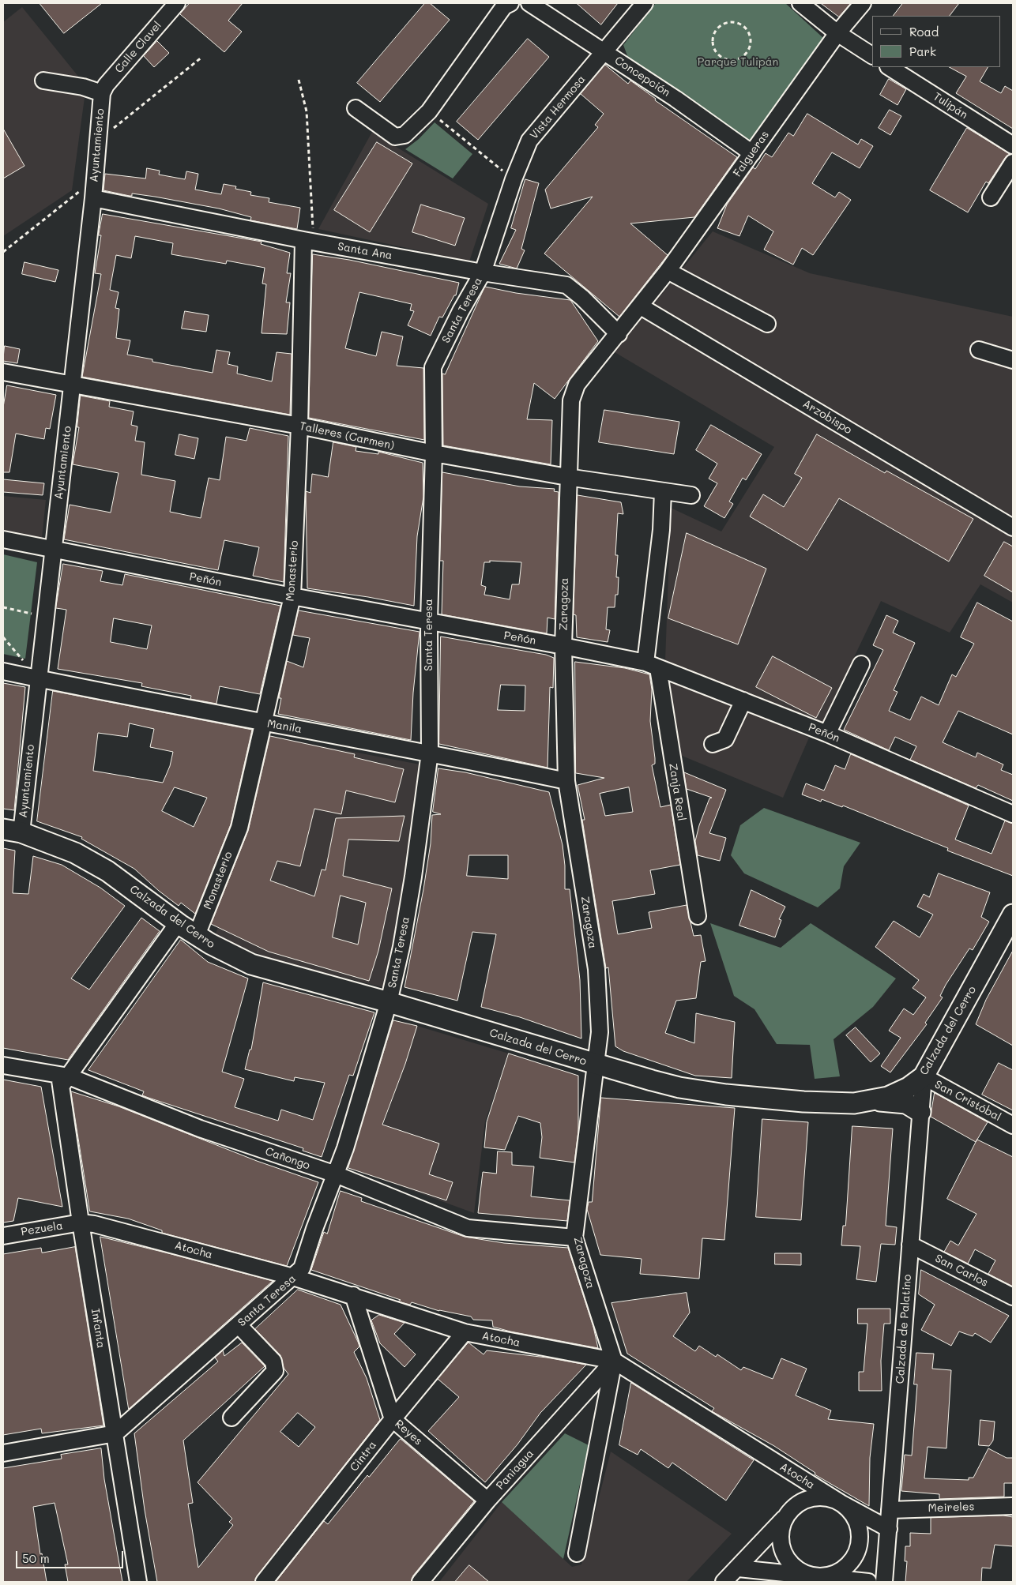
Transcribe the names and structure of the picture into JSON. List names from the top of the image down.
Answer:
{
  "streets": {
    "main road": ["Calzada del Cerro"],
    "street": [
      "Calle Clavel",
      "Concepción",
      "Tulipán",
      "Vista Hermosa",
      "Ayuntamiento",
      "Falgueras",
      "Santa Ana",
      "Santa Teresa",
      "Arzobispo",
      "Talleres (Carmen)",
      "Monasterio",
      "Peñón",
      "Zaragoza",
      "Manila",
      "Zanja Real",
      "San Cristóbal",
      "Cañongo",
      "Pezuela",
      "Atocha",
      "San Carlos",
      "Infanta",
      "Calzada de Palatino",
      "Reyes",
      "Cintra",
      "Paniagua",
      "Meireles"
    ]
  },
  "crossings": [
    ["Calle Clavel", "Ayuntamiento"],
    ["Concepción", "Vista Hermosa"],
    ["Concepción", "Falgueras"],
    ["Vista Hermosa", "Santa Ana"],
    ["Vista Hermosa", "Santa Teresa"],
    ["Ayuntamiento", "Santa Ana"],
    ["Ayuntamiento", "Talleres (Carmen)"],
    ["Ayuntamiento", "Peñón"],
    ["Ayuntamiento", "Manila"],
    ["Ayuntamiento", "Calzada del Cerro"],
    ["Falgueras", "Arzobispo"],
    ["Falgueras", "Zaragoza"],
    ["Santa Ana", "Santa Teresa"],
    ["Santa Ana", "Monasterio"],
    ["Santa Ana", "Zaragoza"],
    ["Santa Teresa", "Talleres (Carmen)"],
    ["Santa Teresa", "Peñón"],
    ["Santa Teresa", "Manila"],
    ["Santa Teresa", "Calzada del Cerro"],
    ["Santa Teresa", "Cañongo"],
    ["Santa Teresa", "Atocha"],
    ["Santa Teresa", "Infanta"],
    ["Arzobispo", "Zaragoza"],
    ["Talleres (Carmen)", "Monasterio"],
    ["Talleres (Carmen)", "Zaragoza"],
    ["Talleres (Carmen)", "Zanja Real"],
    ["Monasterio", "Peñón"],
    ["Monasterio", "Manila"],
    ["Monasterio", "Calzada del Cerro"],
    ["Peñón", "Zaragoza"],
    ["Peñón", "Zanja Real"],
    ["Zaragoza", "Manila"],
    ["Zaragoza", "Calzada del Cerro"],
    ["Zaragoza", "Cañongo"],
    ["Zaragoza", "Atocha"],
    ["Zaragoza", "Paniagua"],
    ["Calzada del Cerro", "San Cristóbal"],
    ["Calzada del Cerro", "Calzada de Palatino"],
    ["San Cristóbal", "Calzada de Palatino"],
    ["Cañongo", "Infanta"],
    ["Pezuela", "Atocha"],
    ["Pezuela", "Infanta"],
    ["Atocha", "Infanta"],
    ["Atocha", "Calzada de Palatino"],
    ["Atocha", "Reyes"],
    ["Atocha", "Cintra"],
    ["Atocha", "Paniagua"],
    ["San Carlos", "Calzada de Palatino"],
    ["Calzada de Palatino", "Meireles"],
    ["Reyes", "Cintra"],
    ["Reyes", "Paniagua"]
  ],
  "parks": ["Parque Tulipán"],
  "legend": ["Road", "Park"],
  "scale_bar": "50 m"
}
